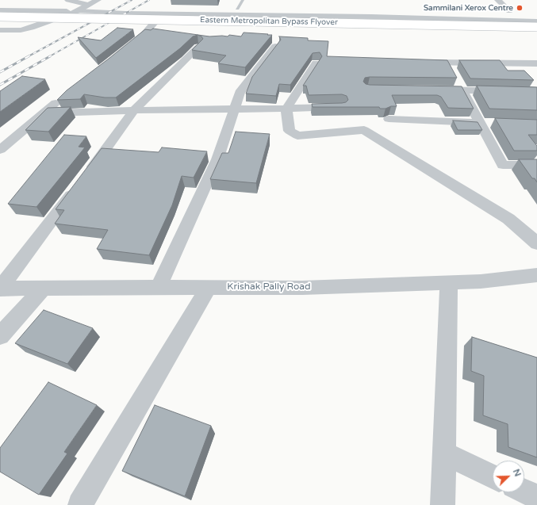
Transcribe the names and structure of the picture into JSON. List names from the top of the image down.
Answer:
{
  "streets": {
    "main road": ["Eastern Metropolitan Bypass Flyover"],
    "street": ["Krishak Pally Road"]
  },
  "places": ["Sammilani Xerox Centre"],
  "north": "top right"
}
